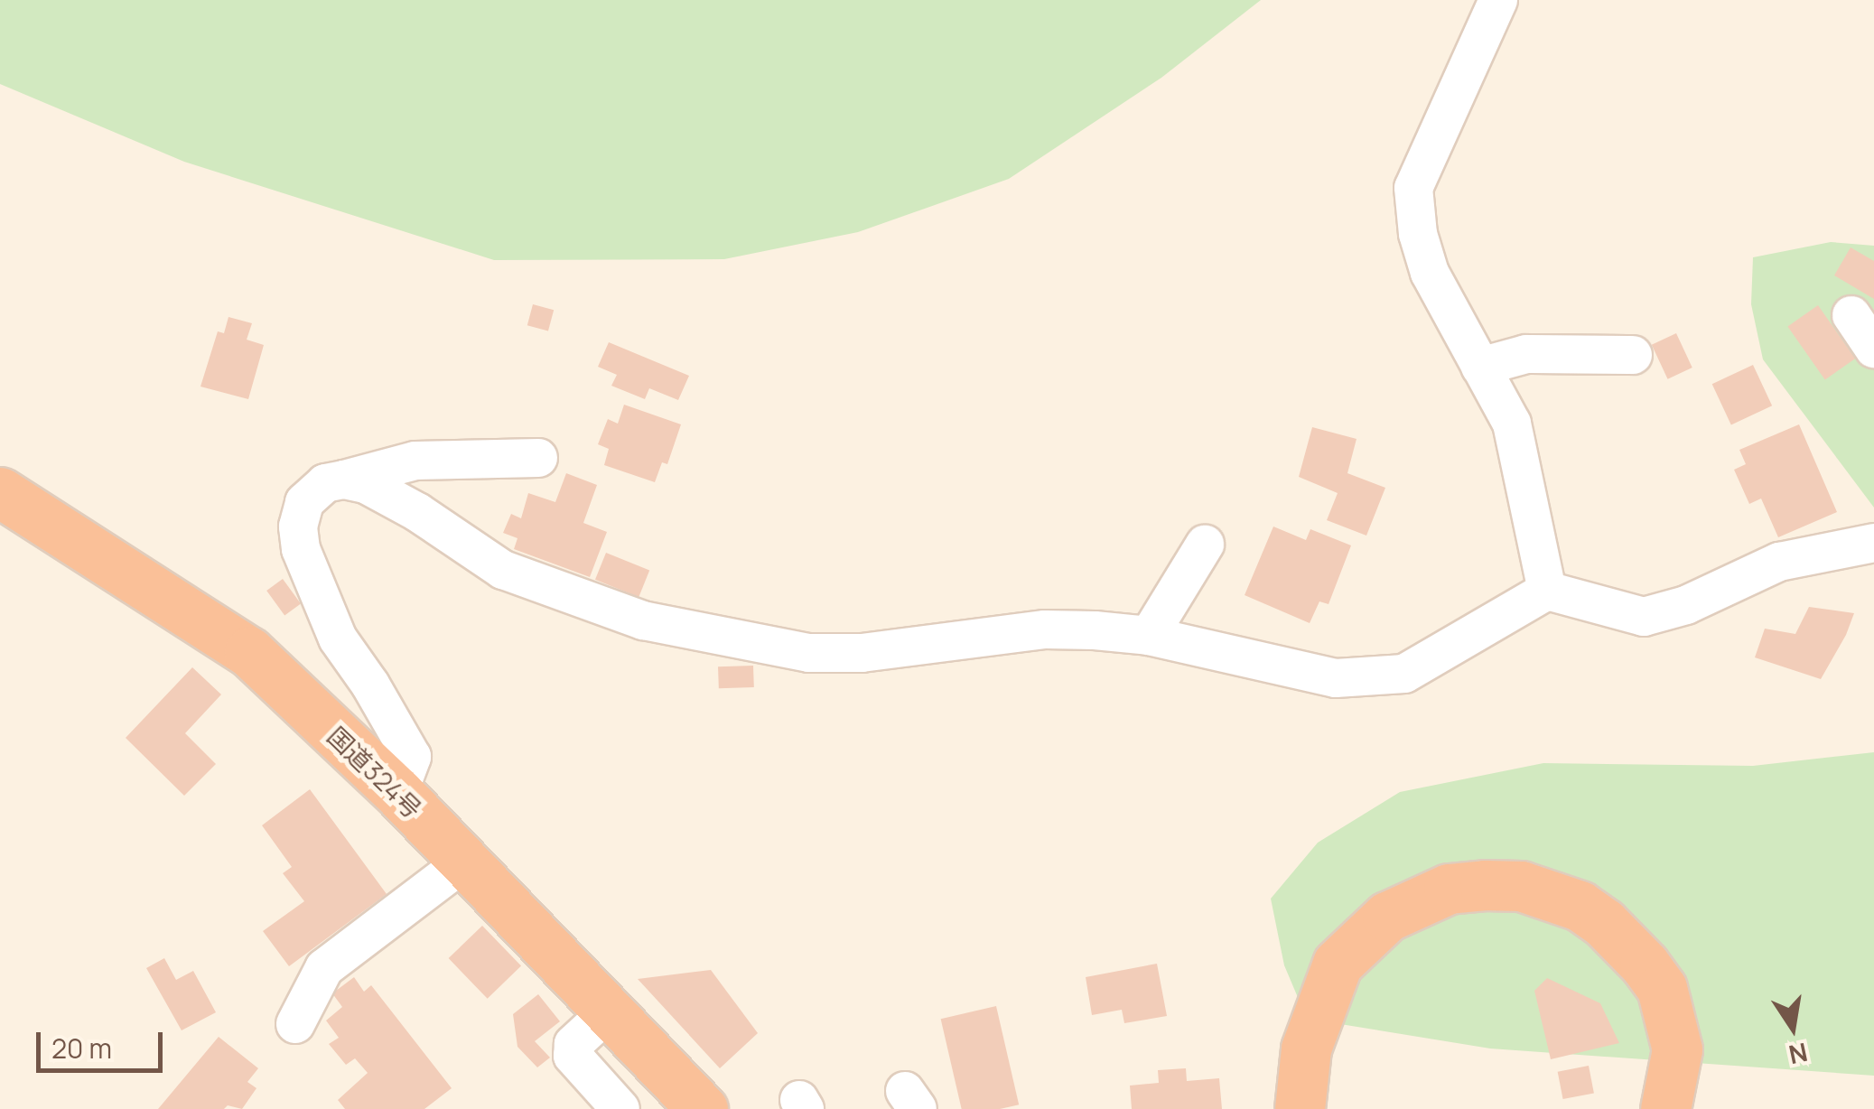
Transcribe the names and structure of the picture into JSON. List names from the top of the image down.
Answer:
{
  "streets": {
    "highway": ["国道324号"]
  },
  "scale_bar": "20 m",
  "north": "bottom"
}
